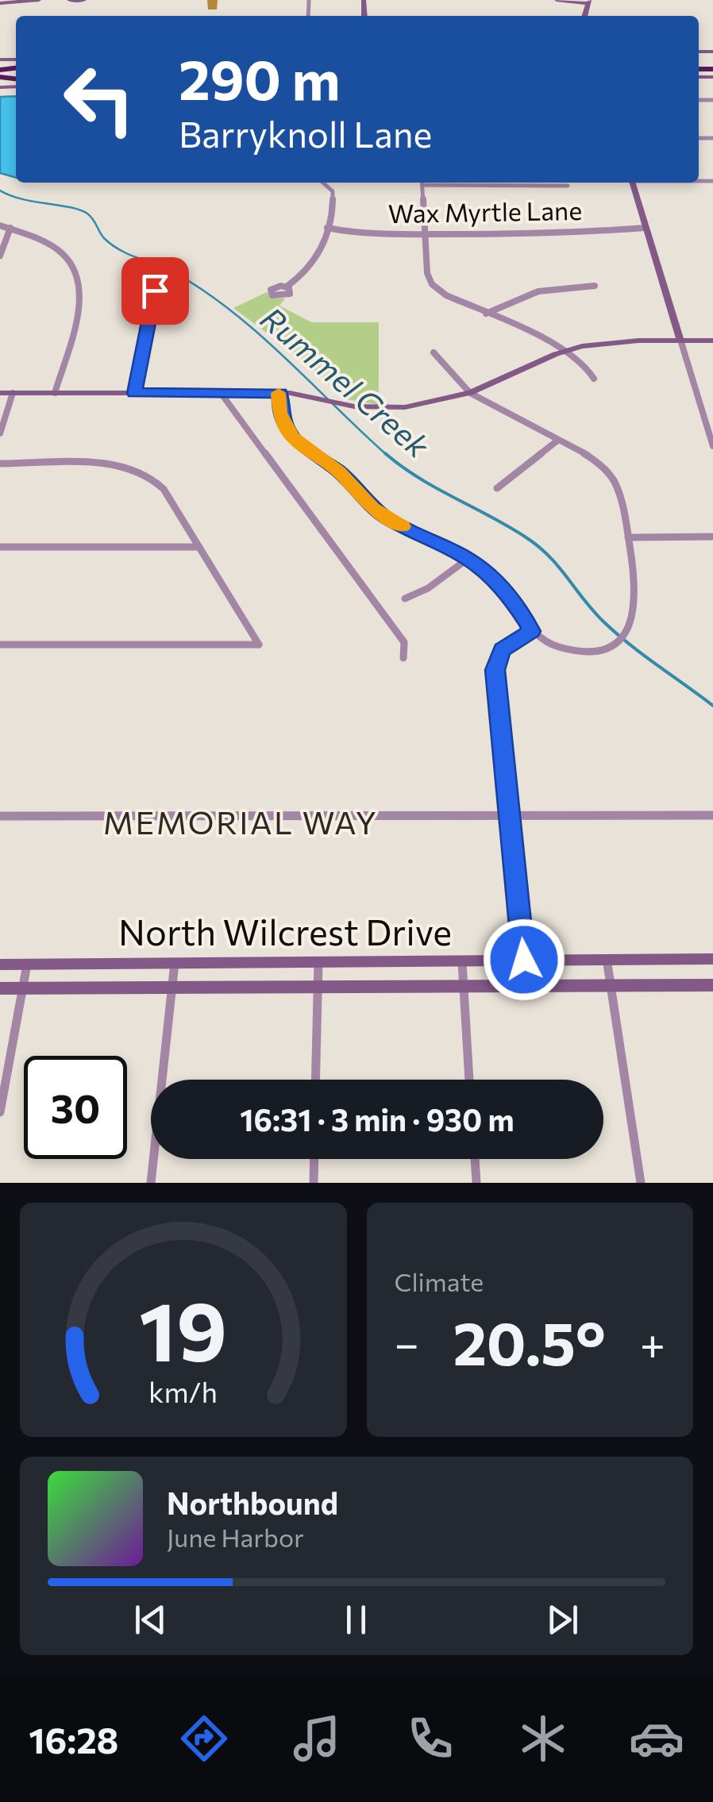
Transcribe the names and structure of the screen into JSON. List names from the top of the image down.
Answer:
{
  "streets": {
    "street": ["Wax Myrtle Lane", "North Wilcrest Drive"]
  },
  "districts": ["MEMORIAL WAY"],
  "water": ["Rummel Creek"],
  "page": {
    "turn": ["290 m", "Barryknoll Lane"],
    "limit": "30",
    "trip": "16:31 · 3 min · 930 m",
    "tile": "Climate",
    "heat": ["−", "20.5°", "+"],
    "song": ["Northbound", "June Harbor"],
    "tabs": "16:28",
    "gauge": ["19", "km/h"]
  }
}
